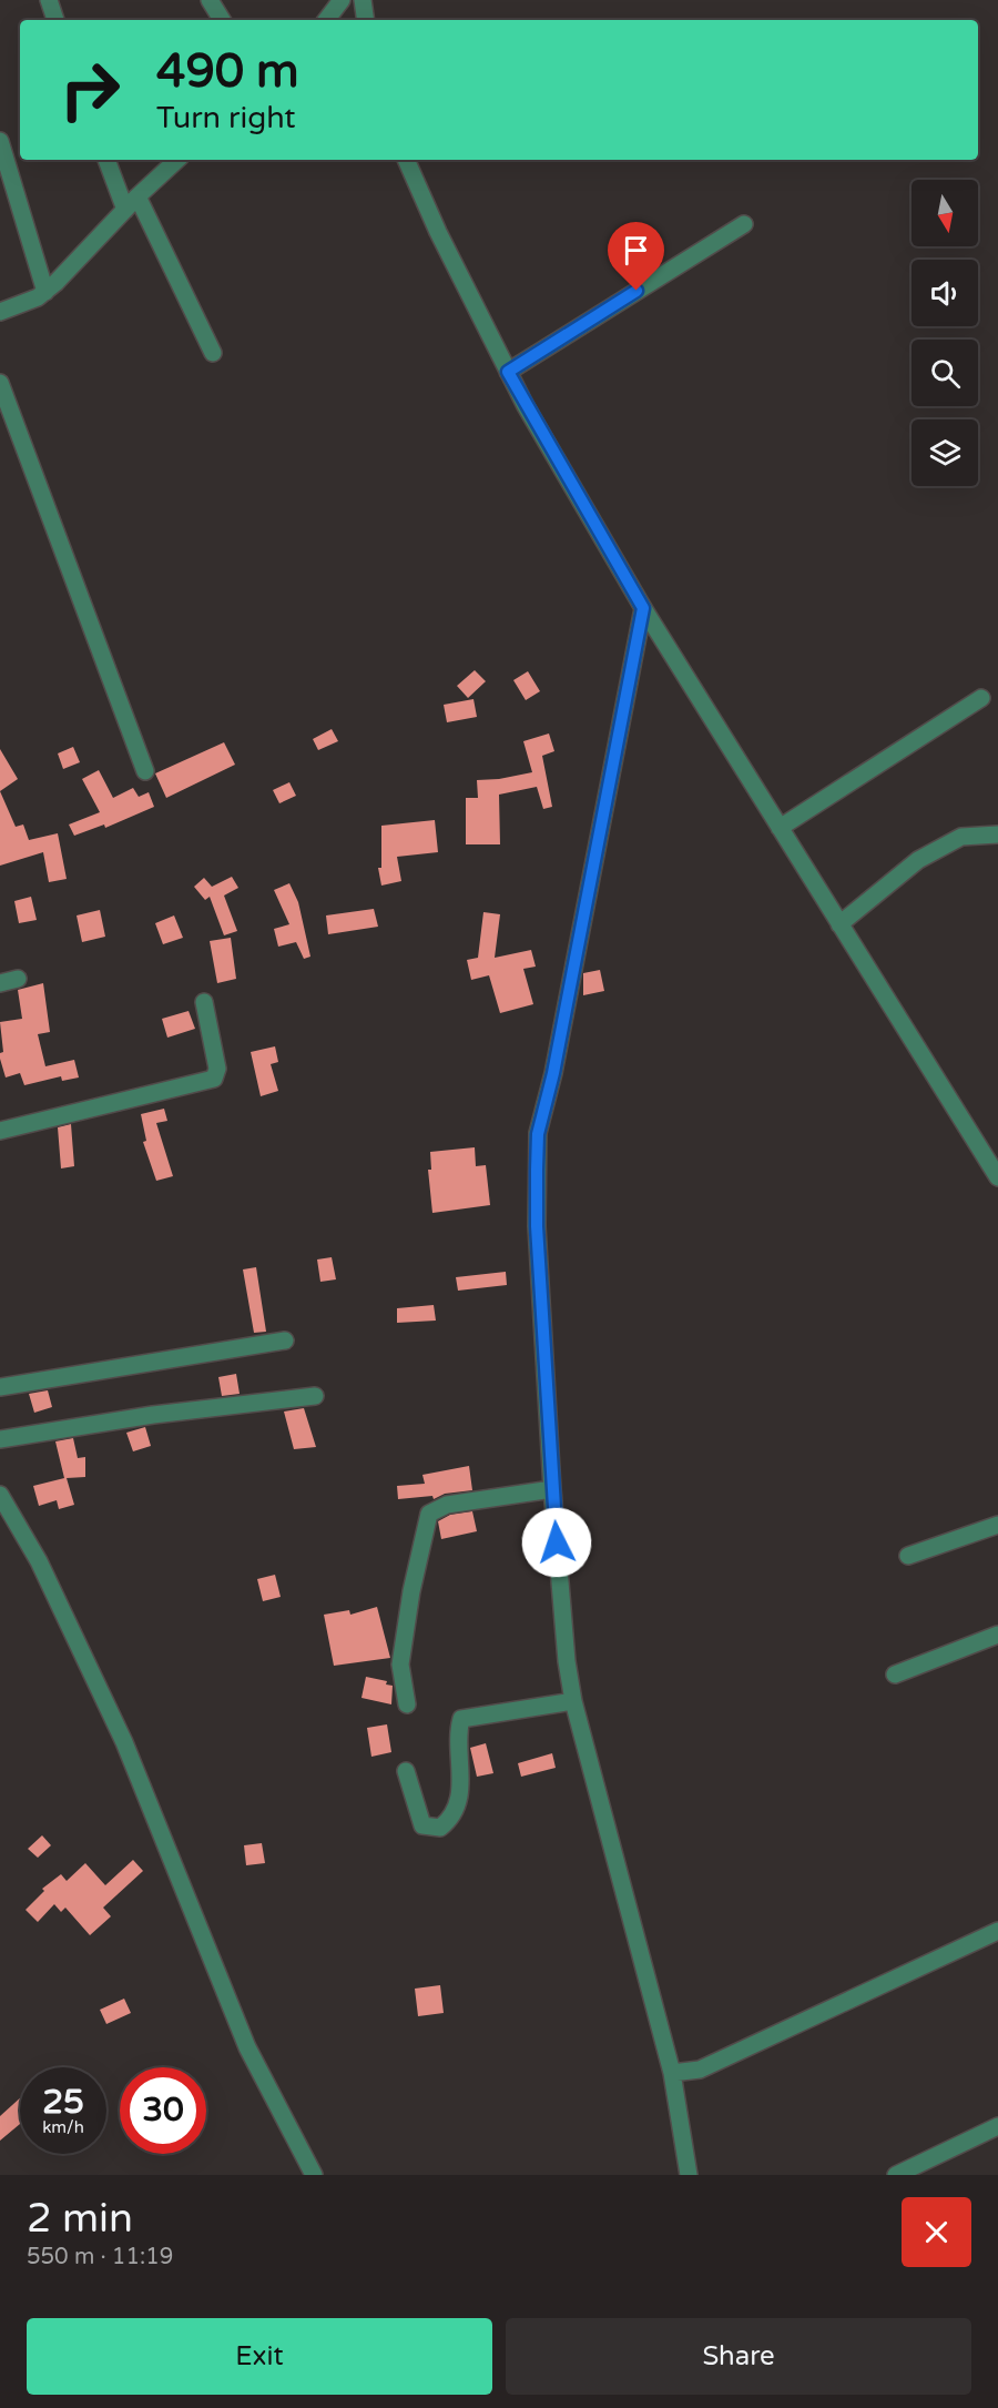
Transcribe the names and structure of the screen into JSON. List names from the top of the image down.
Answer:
{
  "north": "bottom",
  "page": {
    "turn": ["490 m", "Turn right"],
    "speed": "25 km/h",
    "limit": "30",
    "heading": ["2 min", "550 m · 11:19"],
    "buttons": ["Exit", "Share"]
  }
}
